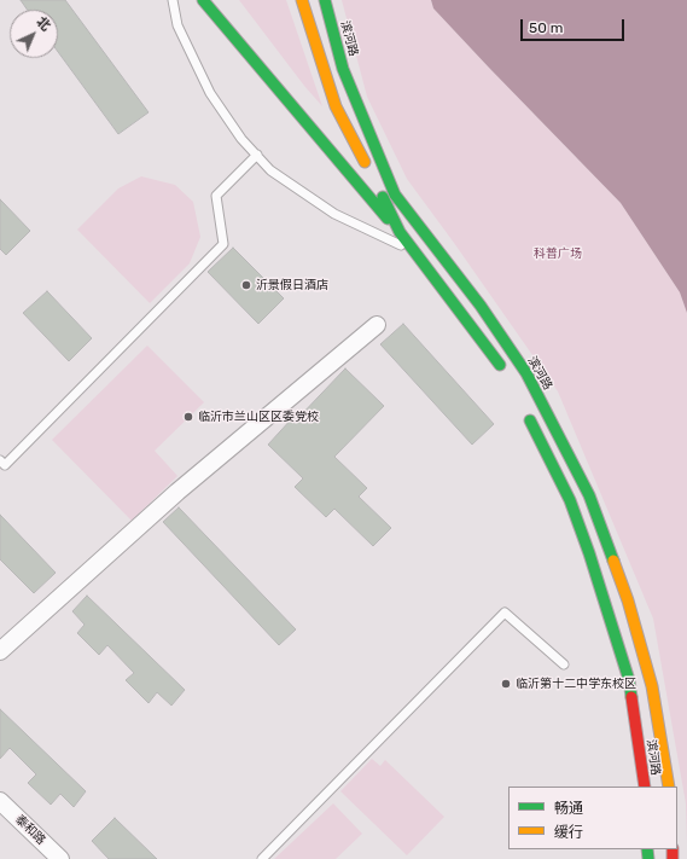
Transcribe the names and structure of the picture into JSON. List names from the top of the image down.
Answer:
{
  "streets": {
    "main road": ["滨河路"],
    "street": ["泰和路"]
  },
  "parks": ["科普广场"],
  "places": ["沂景假日酒店", "临沂市兰山区区委党校", "临沂第十二中学东校区"],
  "legend": ["畅通", "缓行"],
  "scale_bar": "50 m",
  "north": "top right"
}
